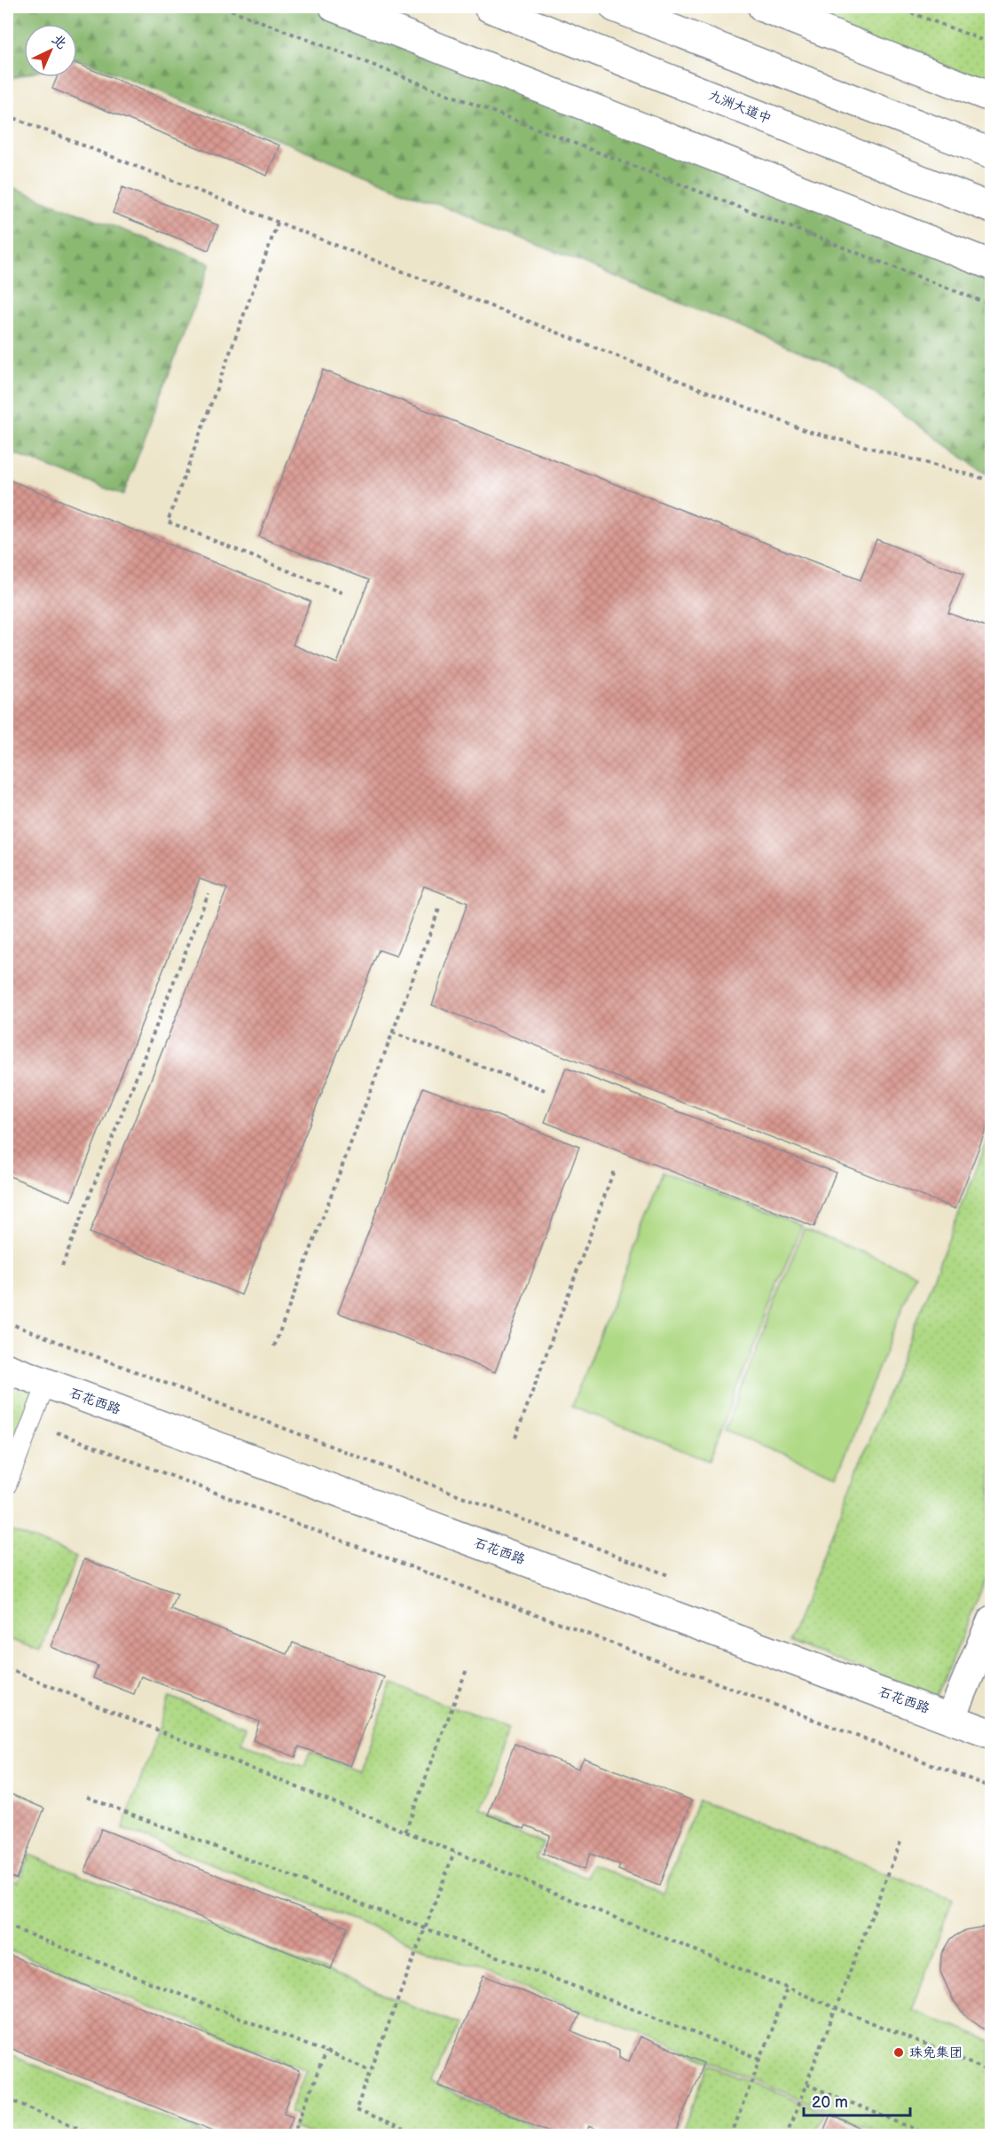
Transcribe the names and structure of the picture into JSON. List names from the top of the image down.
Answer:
{
  "streets": {
    "main road": ["九洲大道中", "石花西路"]
  },
  "places": ["珠免集团"],
  "scale_bar": "20 m",
  "north": "top right"
}
